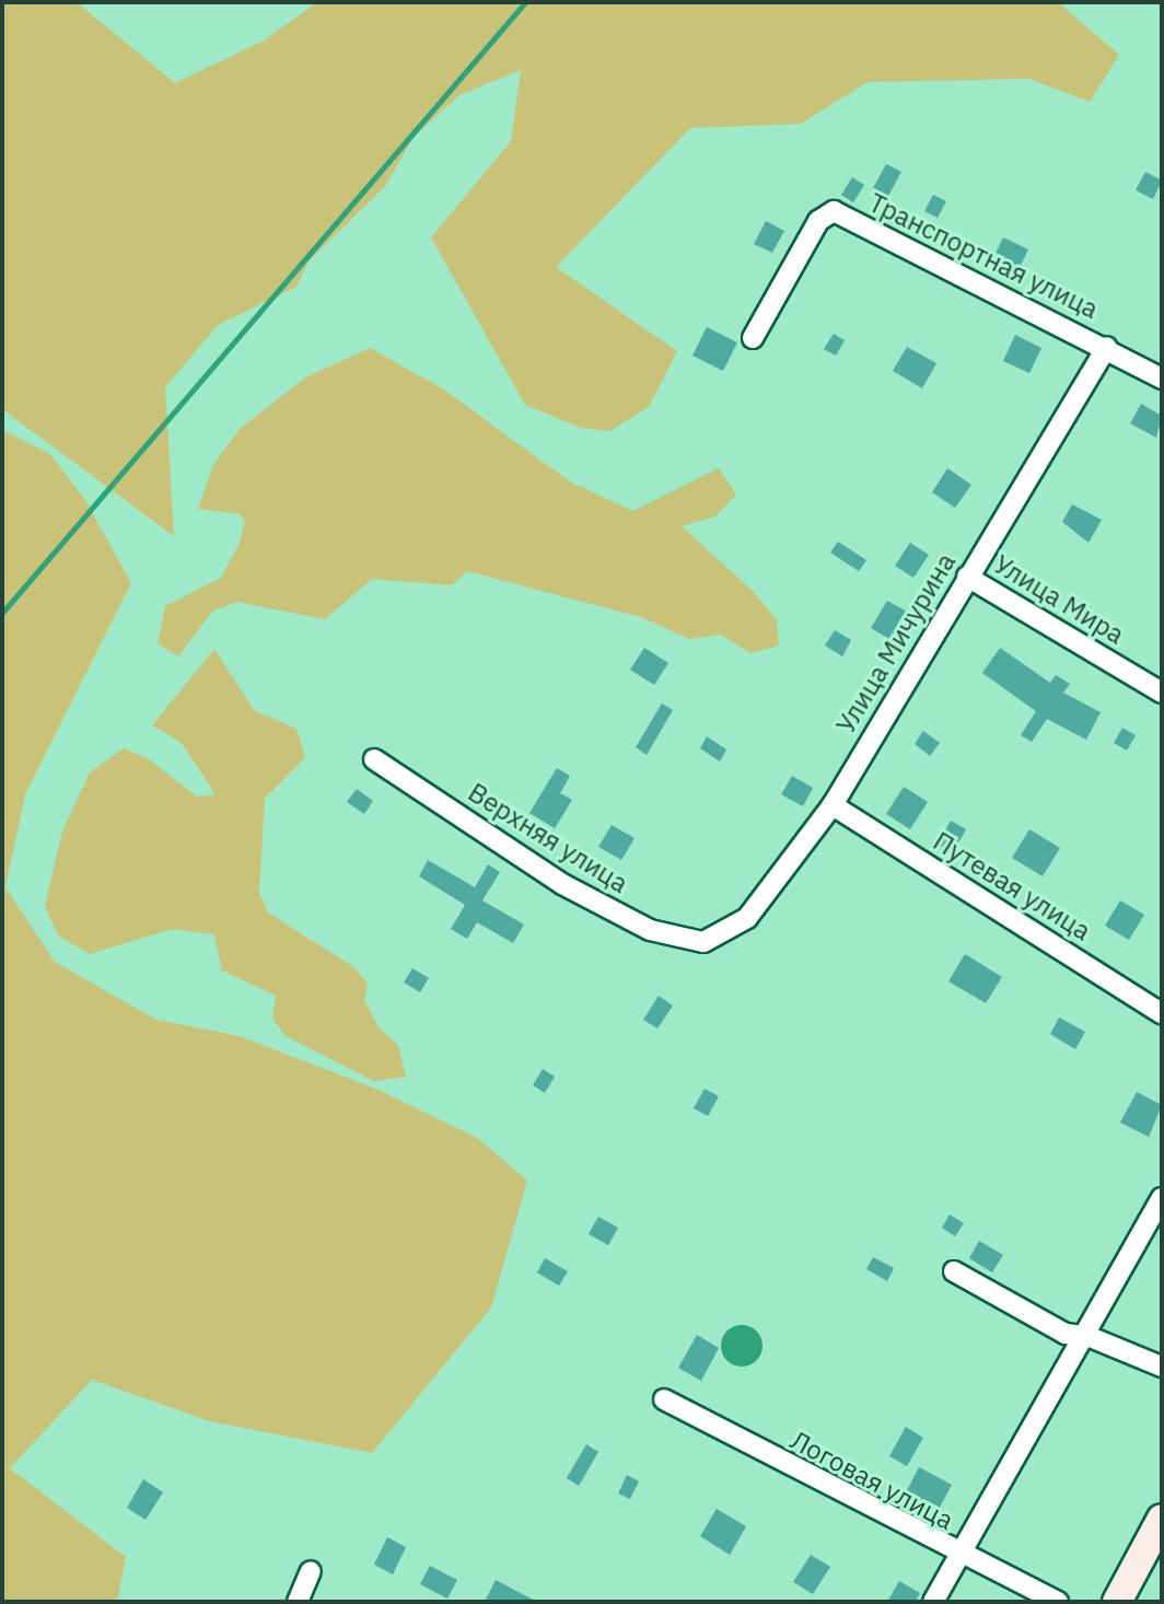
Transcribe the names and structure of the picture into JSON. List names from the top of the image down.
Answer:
{
  "streets": {
    "street": [
      "Транспортная улица",
      "Улица Мира",
      "Улица Мичурина",
      "Верхняя улица",
      "Путевая улица",
      "Логовая улица"
    ]
  },
  "crossings": [
    ["Транспортная улица", "Улица Мичурина"],
    ["Улица Мира", "Улица Мичурина"],
    ["Улица Мичурина", "Верхняя улица"],
    ["Улица Мичурина", "Путевая улица"]
  ]
}
